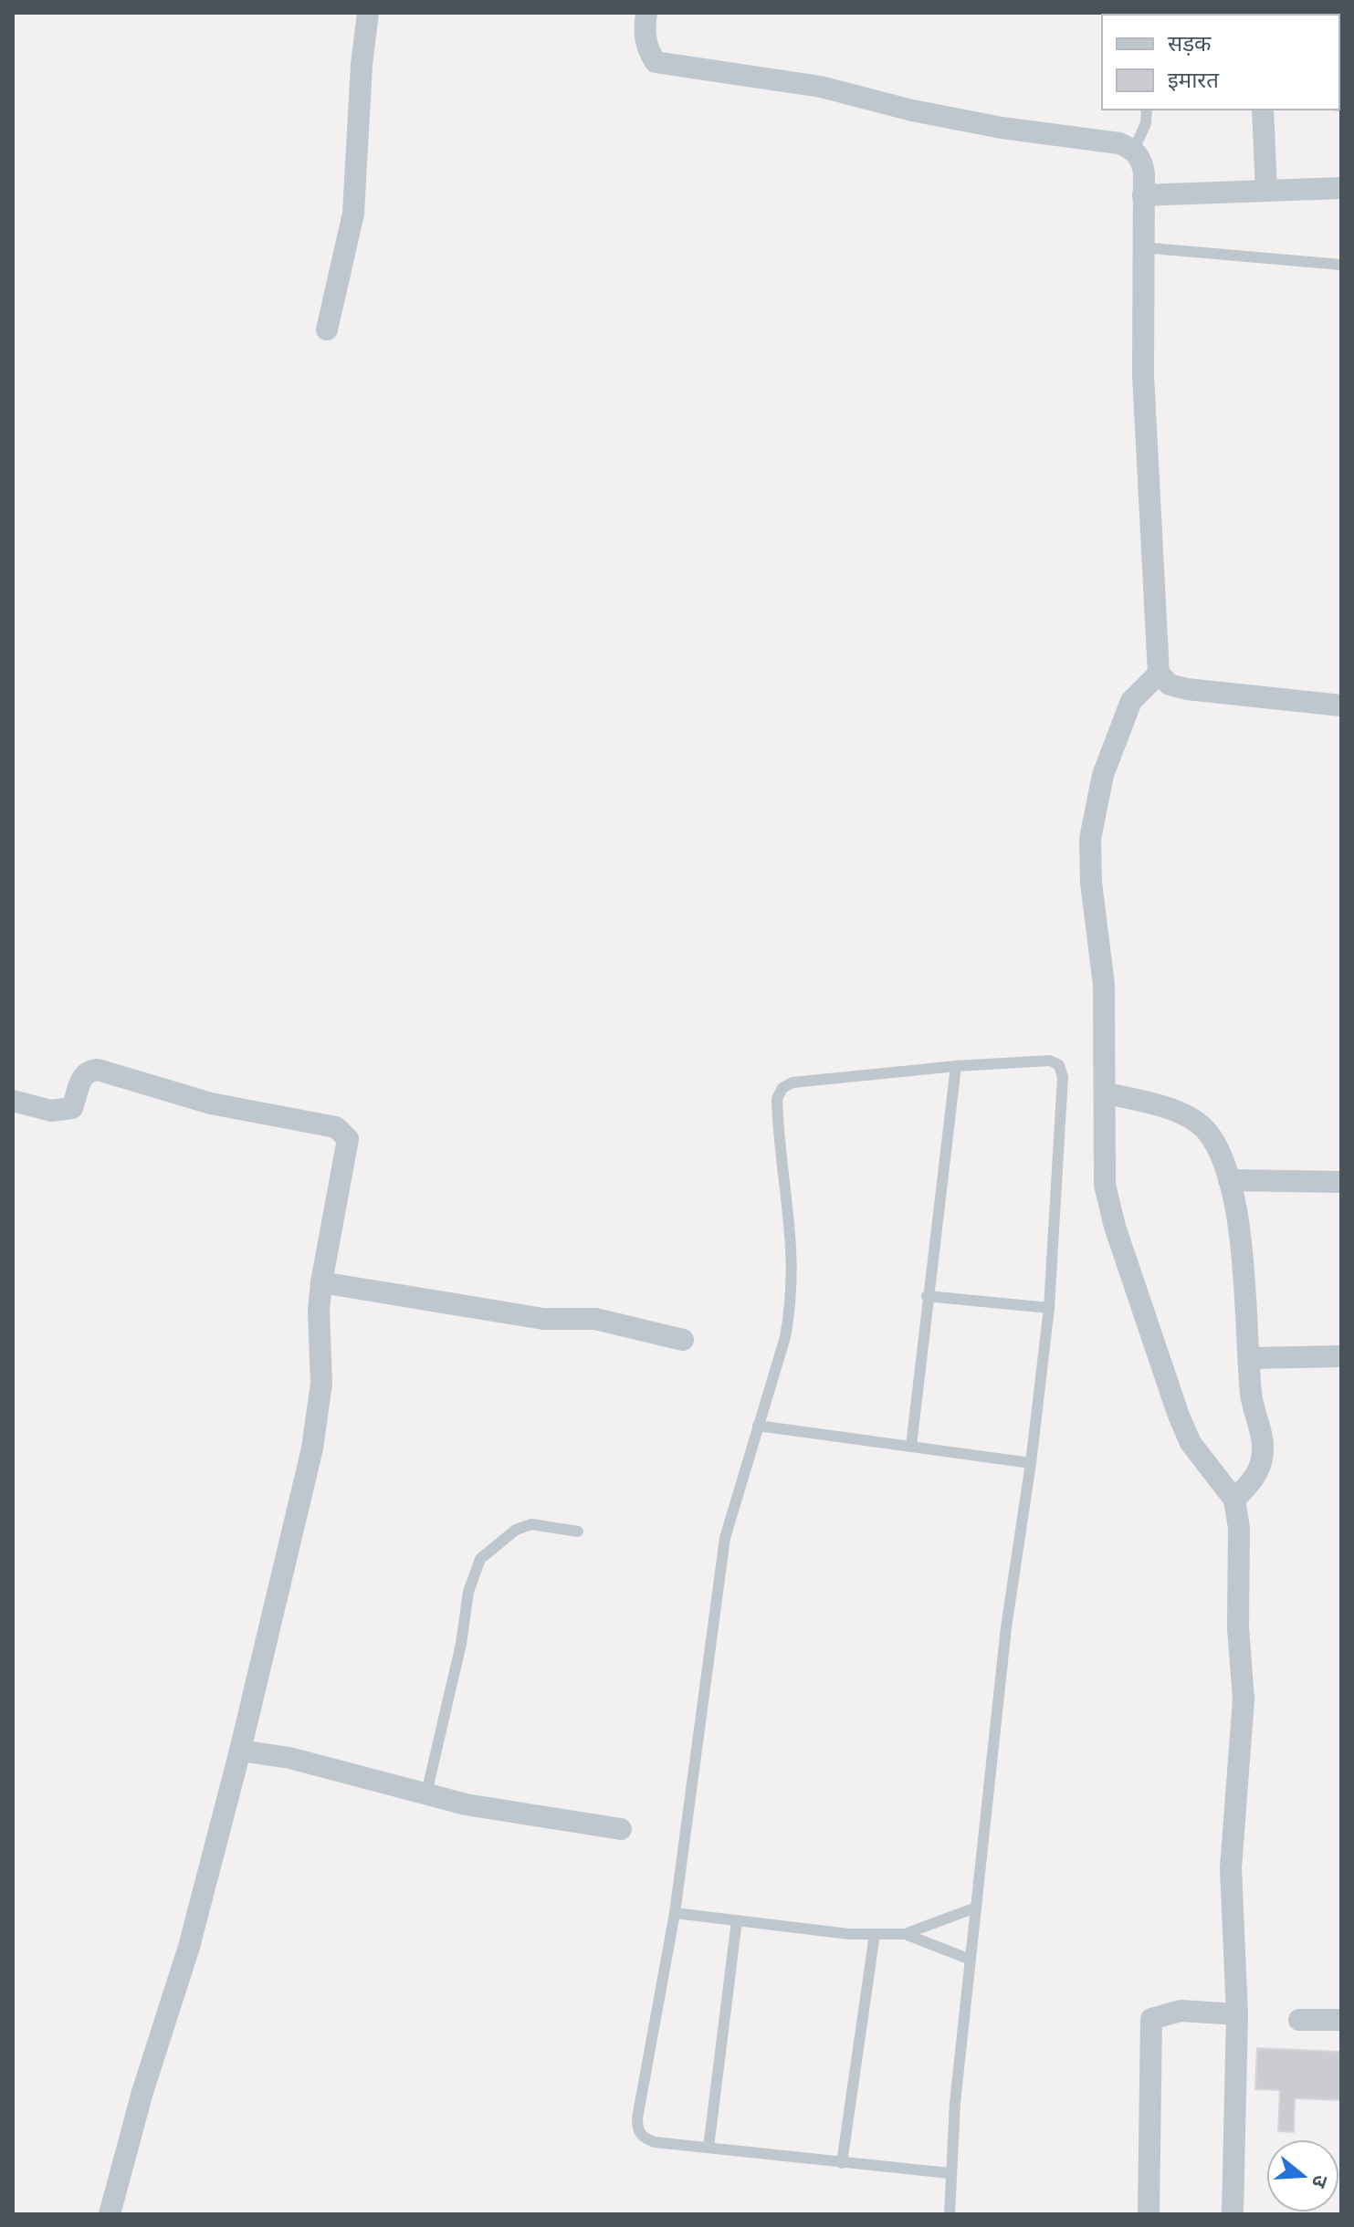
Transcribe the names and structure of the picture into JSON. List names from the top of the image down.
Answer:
{
  "legend": ["सड़क", "इमारत"],
  "north": "right"
}
